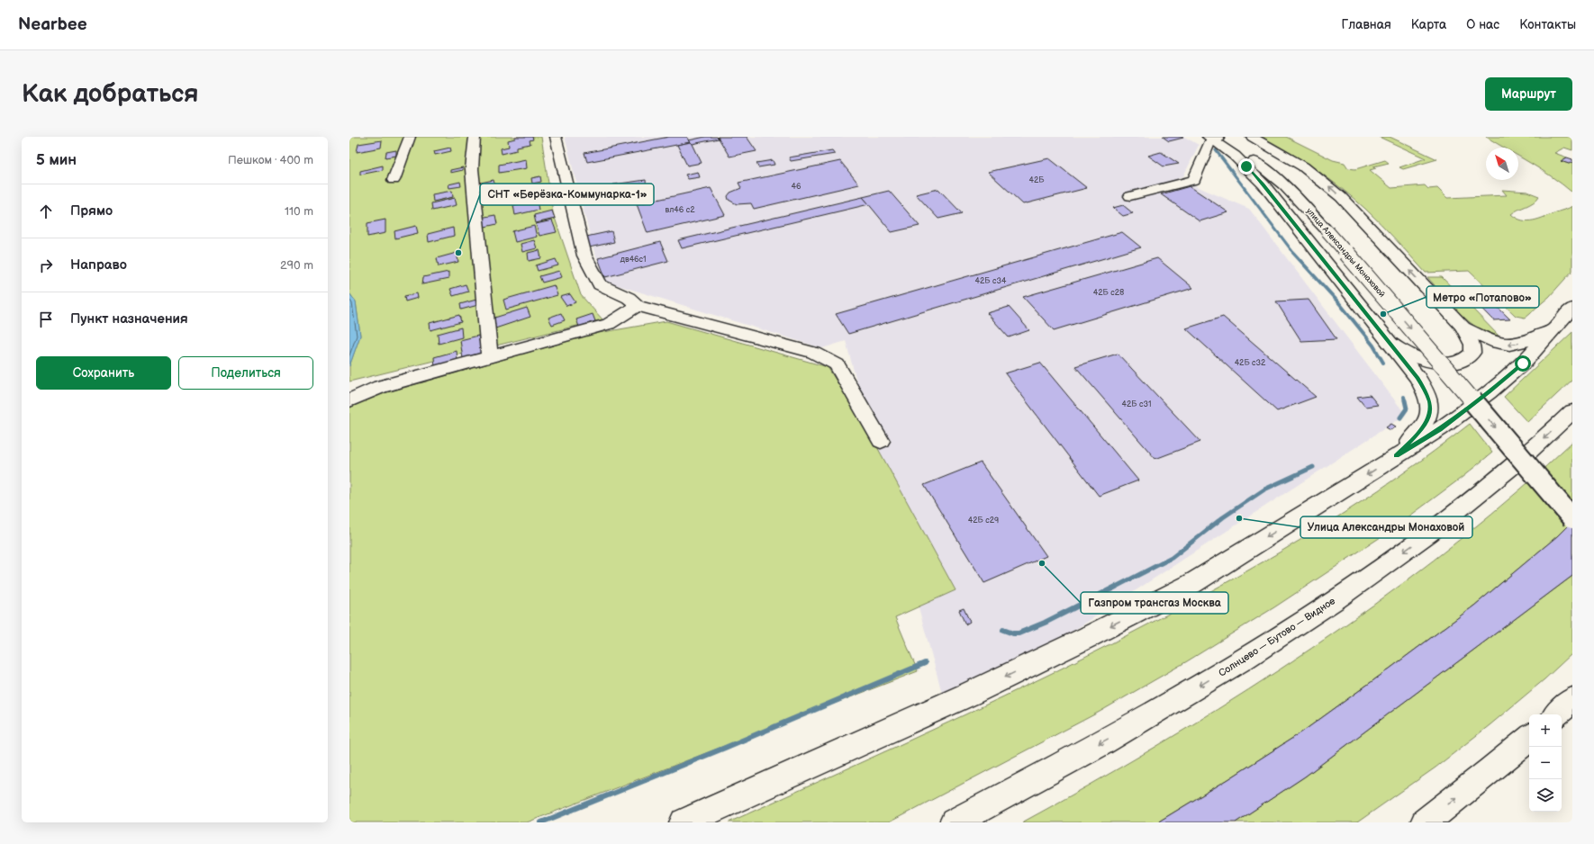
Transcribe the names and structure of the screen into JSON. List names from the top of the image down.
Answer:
{
  "streets": {
    "main road": ["улица Александры Монаховой", "Солнцево — Бутово — Видное"]
  },
  "places": [
    "СНТ «Берёзка-Коммунарка-1»",
    "Метро «Потапово»",
    "Улица Александры Монаховой",
    "Газпром трансгаз Москва"
  ],
  "house_numbers": [
    "42Б",
    "46",
    "вл46 с2",
    "дв46с1",
    "42Б с34",
    "42Б с28",
    "42Б с32",
    "42Б с31",
    "42Б с29"
  ],
  "north": "top left",
  "page": {
    "header": "Nearbee",
    "nav": [
      "Главная",
      "Карта",
      "О нас",
      "Контакты"
    ],
    "buttons": [
      "Маршрут",
      ["Сохранить", "Поделиться"]
    ],
    "title": "Как добраться",
    "heading": ["5 мин", "Пешком · 400 m"],
    "list": [
      ["Прямо", "110 m"],
      ["Направо", "290 m"],
      "Пункт назначения"
    ],
    "map_buttons": ["+", "−"]
  }
}
